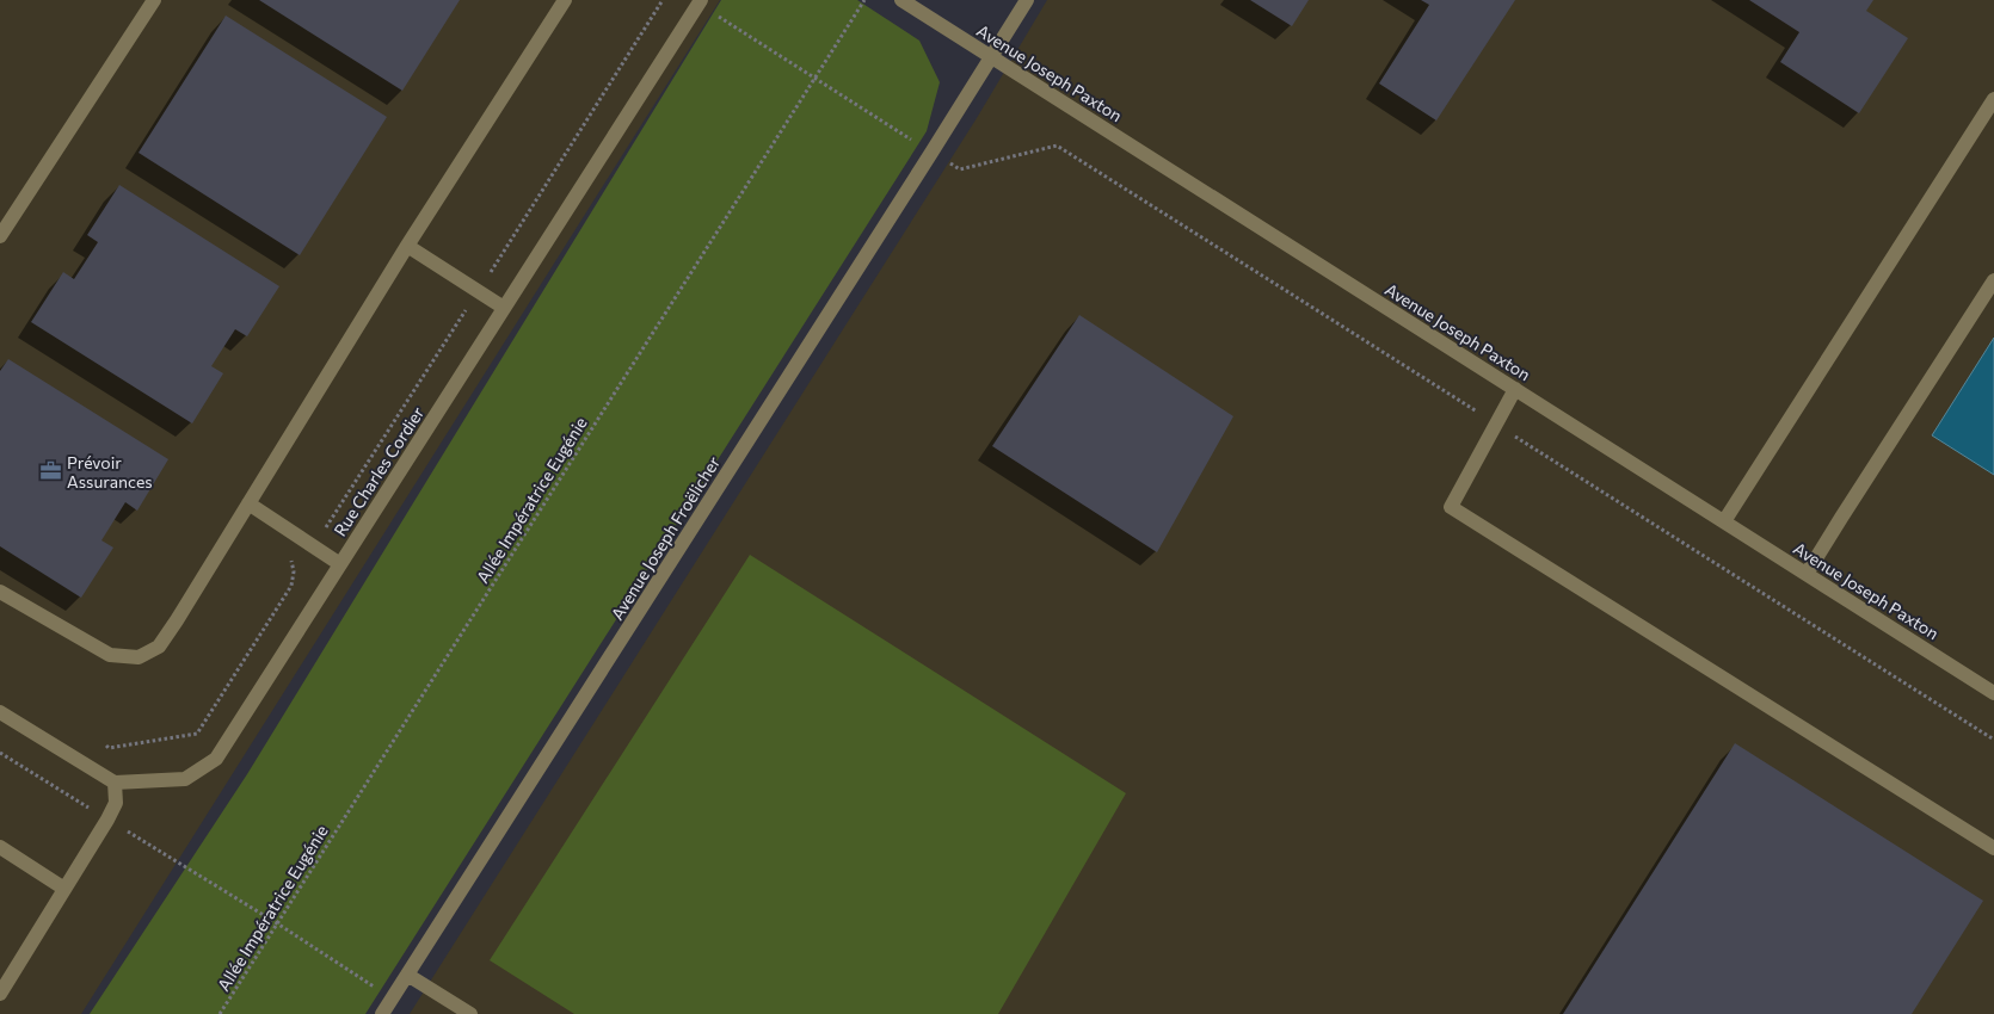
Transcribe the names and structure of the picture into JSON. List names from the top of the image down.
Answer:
{
  "streets": {
    "street": ["Avenue Joseph Paxton", "Rue Charles Cordier", "Avenue Joseph Froëlicher"],
    "path": ["Allée Impératrice Eugénie"]
  },
  "crossings": [
    ["Avenue Joseph Paxton", "Avenue Joseph Froëlicher"]
  ],
  "places": {
    "office": ["Prévoir Assurances"]
  }
}
